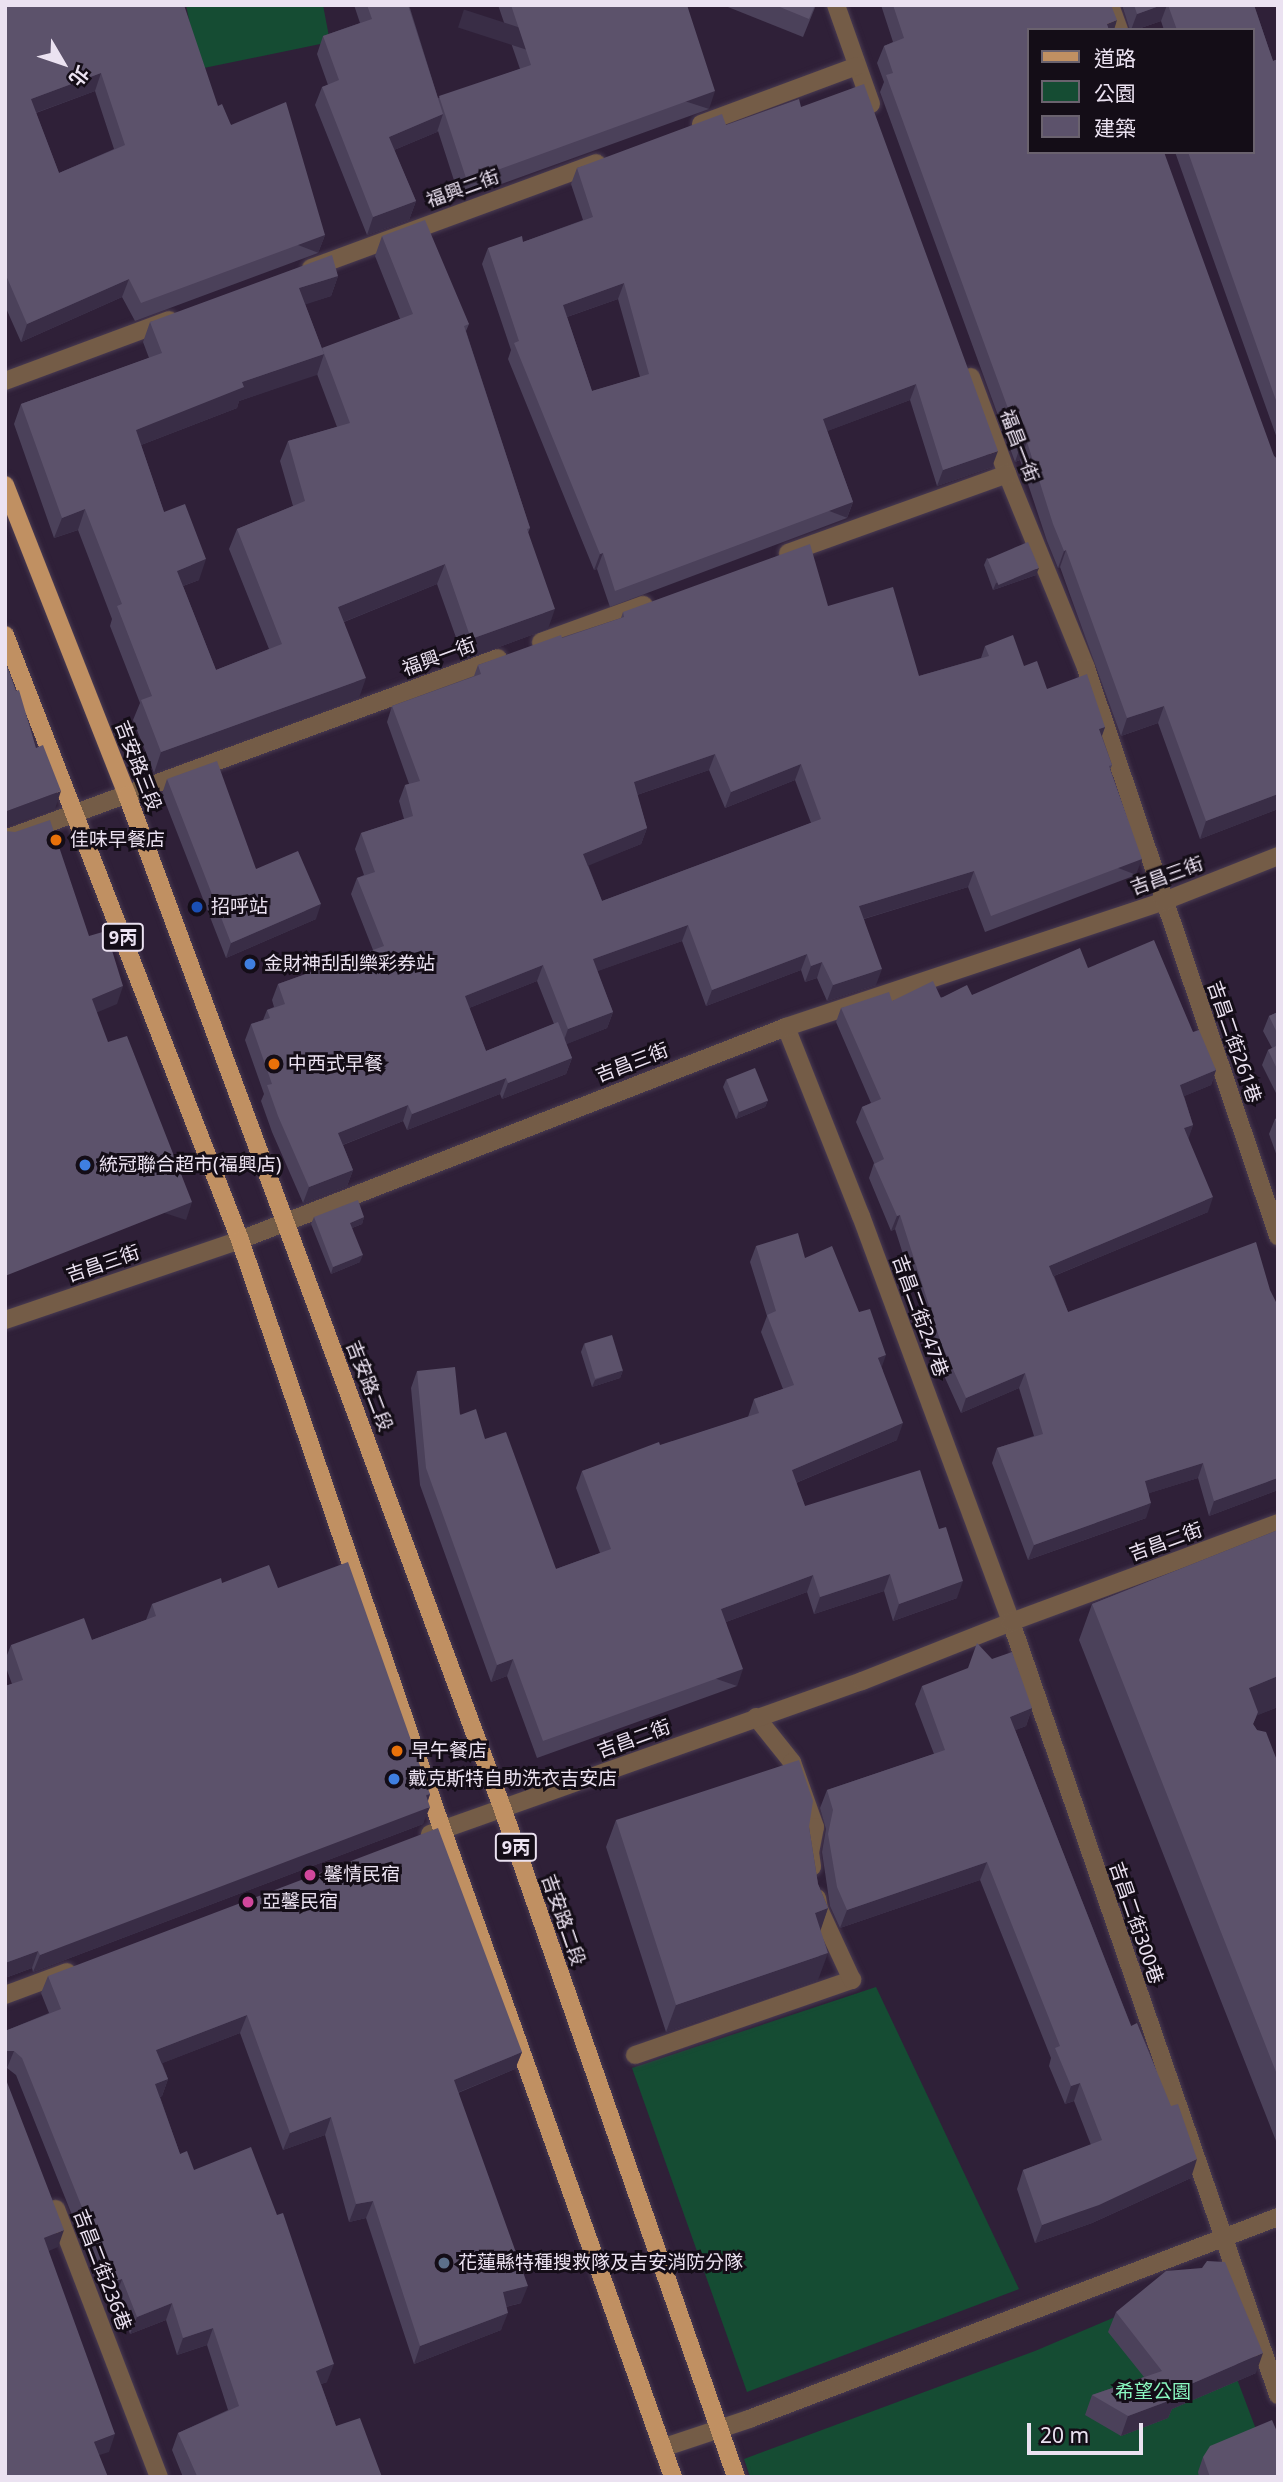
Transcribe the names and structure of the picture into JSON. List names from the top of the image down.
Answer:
{
  "streets": {
    "main road": ["吉安路三段", "9丙", "吉安路二段"],
    "street": [
      "福興二街",
      "福昌一街",
      "福興一街",
      "吉昌三街",
      "吉昌二街261巷",
      "吉昌二街247巷",
      "吉昌二街",
      "吉昌二街300巷",
      "吉昌二街236巷"
    ]
  },
  "crossings": [
    ["福昌一街", "吉昌三街"],
    ["福昌一街", "吉昌二街261巷"],
    ["福興一街", "吉安路三段"],
    ["福興一街", "9丙"],
    ["吉安路三段", "吉昌三街"],
    ["吉安路三段", "吉安路二段"],
    ["吉昌三街", "9丙"],
    ["吉昌三街", "吉昌二街261巷"],
    ["吉昌三街", "吉昌二街247巷"],
    ["吉昌三街", "吉安路二段"],
    ["9丙", "吉昌二街"],
    ["吉昌二街247巷", "吉昌二街"],
    ["吉昌二街247巷", "吉昌二街300巷"],
    ["吉安路二段", "吉昌二街"],
    ["吉昌二街", "吉昌二街300巷"]
  ],
  "parks": ["希望公園"],
  "places": [
    "佳味早餐店",
    "招呼站",
    "金財神刮刮樂彩券站",
    "中西式早餐",
    "統冠聯合超市(福興店)",
    "早午餐店",
    "戴克斯特自助洗衣吉安店",
    "馨情民宿",
    "亞馨民宿",
    "花蓮縣特種搜救隊及吉安消防分隊"
  ],
  "legend": ["道路", "公園", "建築"],
  "scale_bar": "20 m",
  "north": "bottom right"
}
